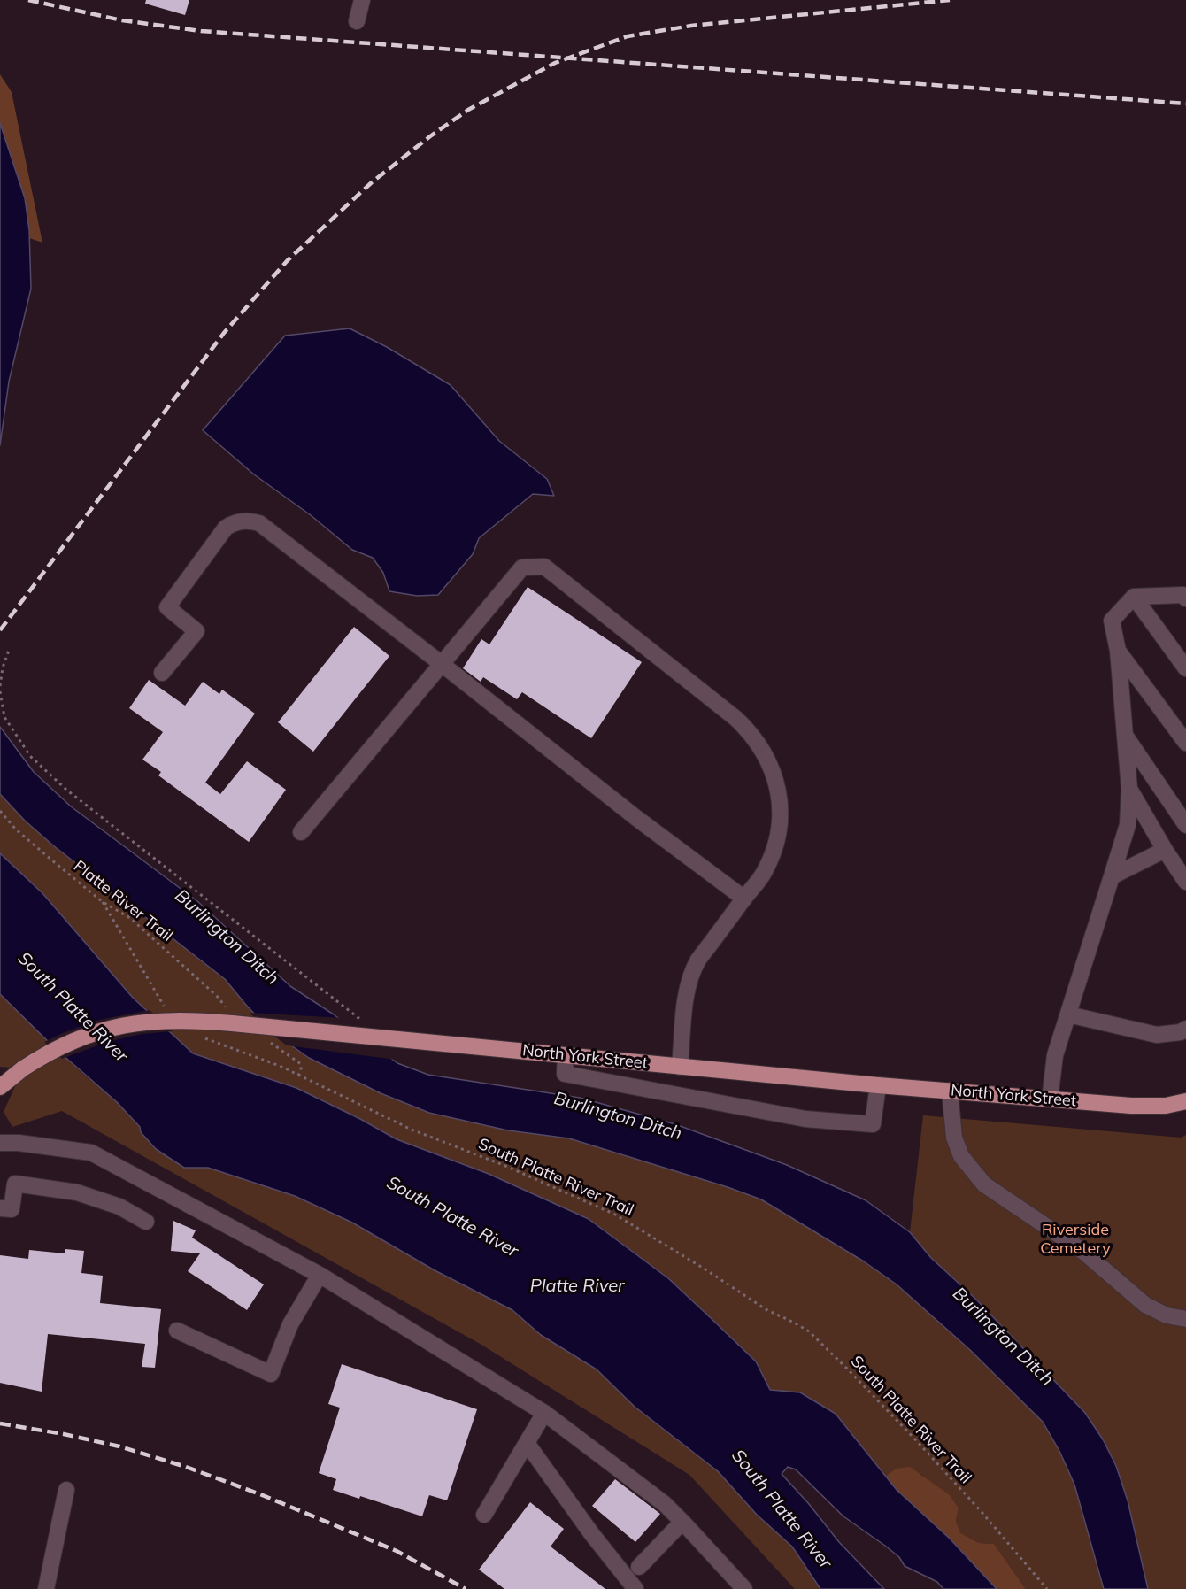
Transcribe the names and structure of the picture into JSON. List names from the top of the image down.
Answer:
{
  "streets": {
    "main road": ["North York Street"],
    "path": ["Platte River Trail", "South Platte River Trail"]
  },
  "crossings": [
    ["Platte River Trail", "North York Street"]
  ],
  "water": ["Burlington Ditch", "South Platte River", "Platte River"],
  "parks": ["Riverside Cemetery"]
}
